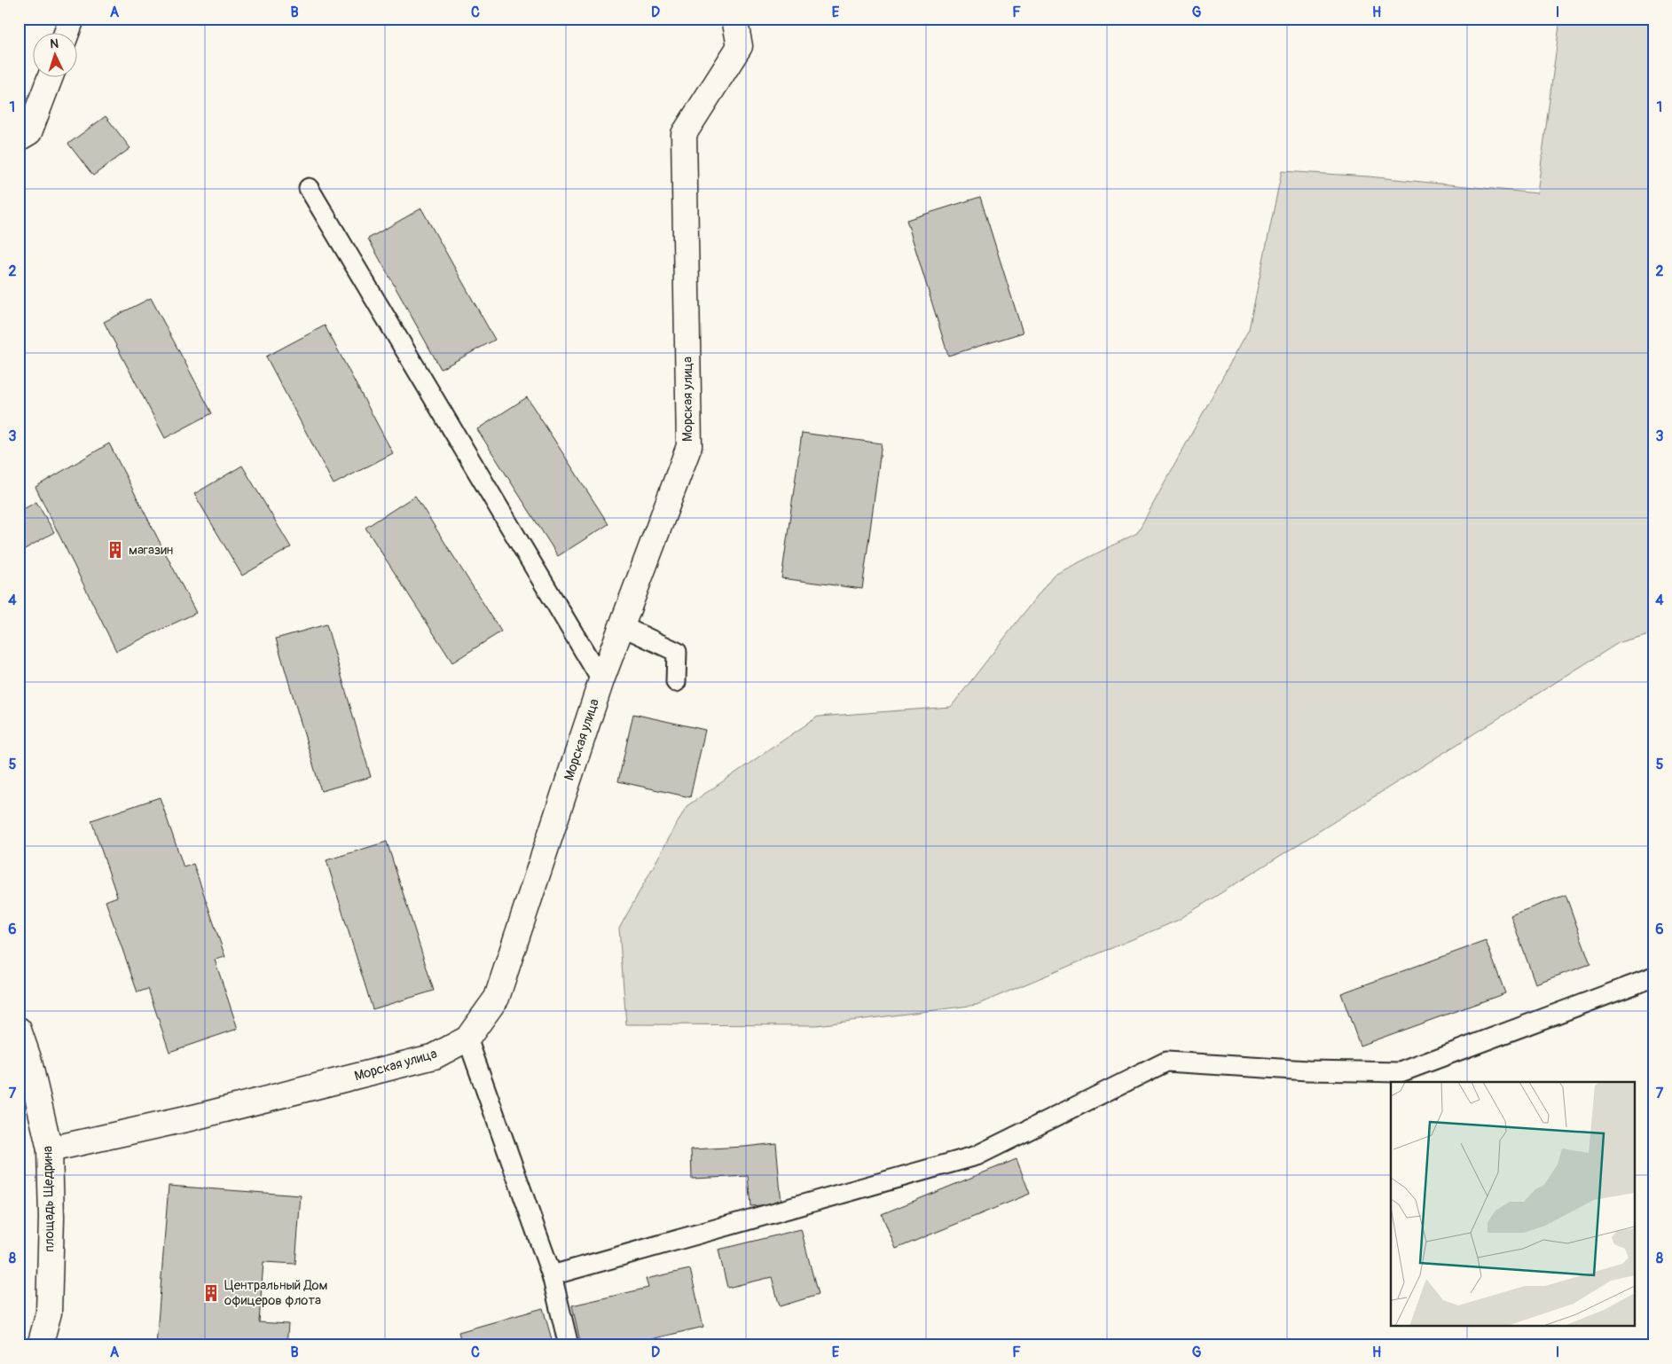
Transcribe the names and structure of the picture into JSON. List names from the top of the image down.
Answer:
{
  "streets": {
    "street": ["Морская улица", "площадь Щедрина"]
  },
  "crossings": [
    ["Морская улица", "площадь Щедрина"]
  ],
  "places": {
    "building": ["магазин", "Центральный Дом офицеров флота"]
  },
  "north": "top",
  "grid": {
    "columns": [
      "A",
      "B",
      "C",
      "D",
      "E",
      "F",
      "G",
      "H",
      "I"
    ],
    "rows": [
      "1",
      "2",
      "3",
      "4",
      "5",
      "6",
      "7",
      "8"
    ]
  }
}
